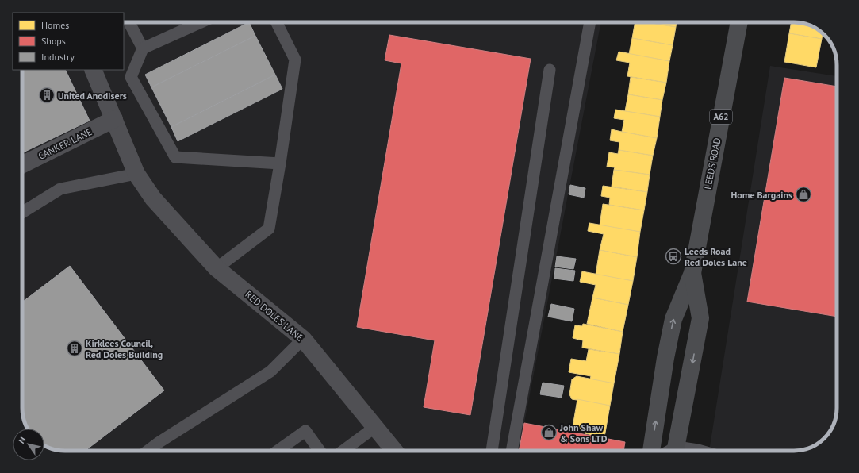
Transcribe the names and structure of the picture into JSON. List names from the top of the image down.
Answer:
{
  "streets": {
    "main road": ["A62", "LEEDS ROAD"],
    "street": ["CANKER LANE", "RED DOLES LANE"]
  },
  "places": {
    "building": ["United Anodisers", "Kirklees Council, Red Doles Building"],
    "shop": ["Home Bargains", "John Shaw & Sons LTD"],
    "bus stop": ["Leeds Road Red Doles Lane"]
  },
  "legend": ["Homes", "Shops", "Industry"],
  "north": "top left"
}
